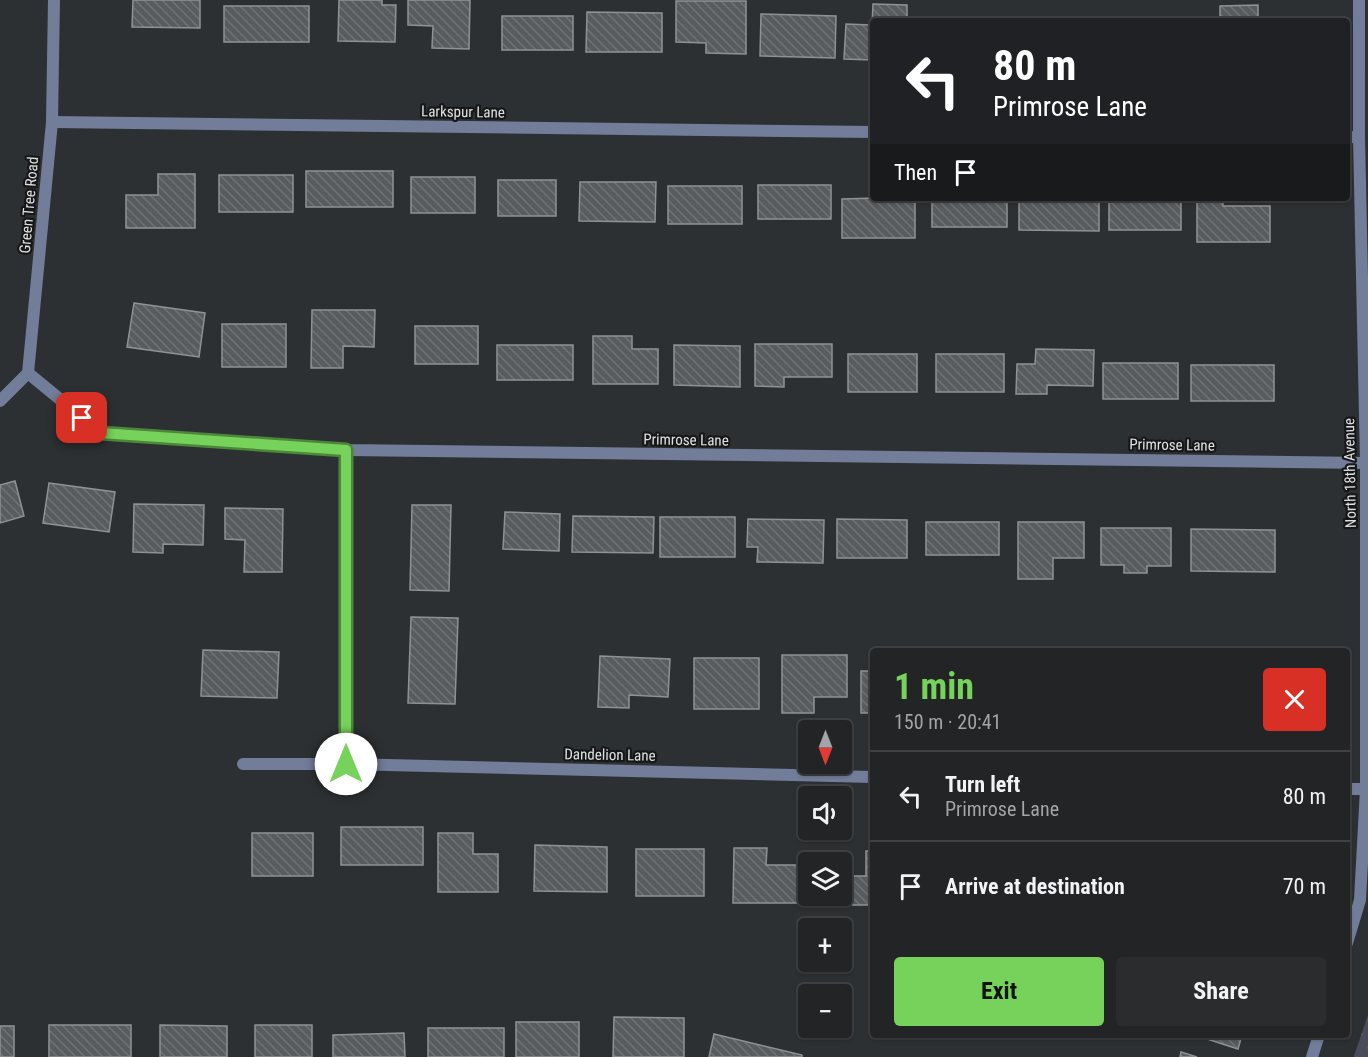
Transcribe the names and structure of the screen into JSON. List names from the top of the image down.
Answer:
{
  "streets": {
    "street": [
      "Larkspur Lane",
      "Green Tree Road",
      "Primrose Lane",
      "North 18th Avenue",
      "Dandelion Lane"
    ]
  },
  "crossings": [
    ["Larkspur Lane", "Green Tree Road"],
    ["Green Tree Road", "Primrose Lane"],
    ["Primrose Lane", "North 18th Avenue"]
  ],
  "north": "bottom",
  "page": {
    "turn": ["80 m", "Primrose Lane"],
    "then": "Then",
    "heading": ["1 min", "150 m · 20:41"],
    "map_buttons": ["+", "−"],
    "list": [
      {
        "name": "Turn left",
        "note": "Primrose Lane",
        "value": "80 m"
      },
      {
        "name": "Arrive at destination",
        "value": "70 m"
      }
    ],
    "buttons": ["Exit", "Share"]
  }
}
